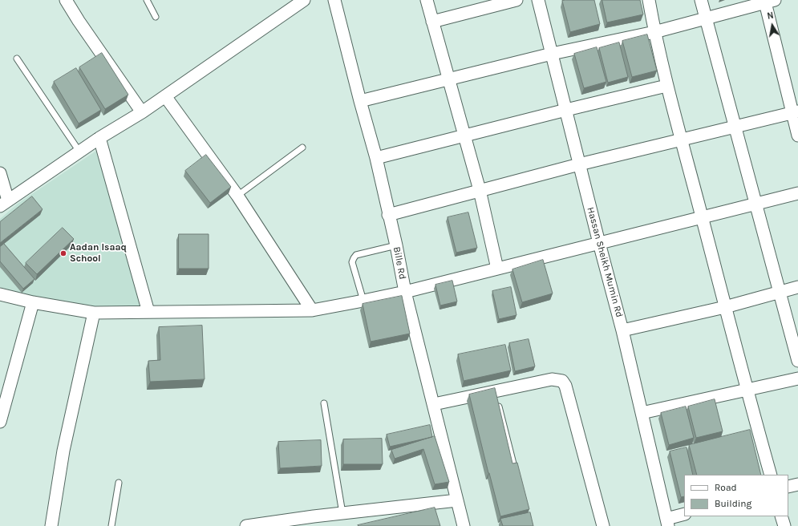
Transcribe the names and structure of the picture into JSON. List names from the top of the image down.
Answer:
{
  "streets": {
    "street": ["Hassan Sheikh Mumin Rd", "Bille Rd"]
  },
  "places": ["Aadan Isaaq School"],
  "legend": ["Road", "Building"],
  "north": "top"
}
